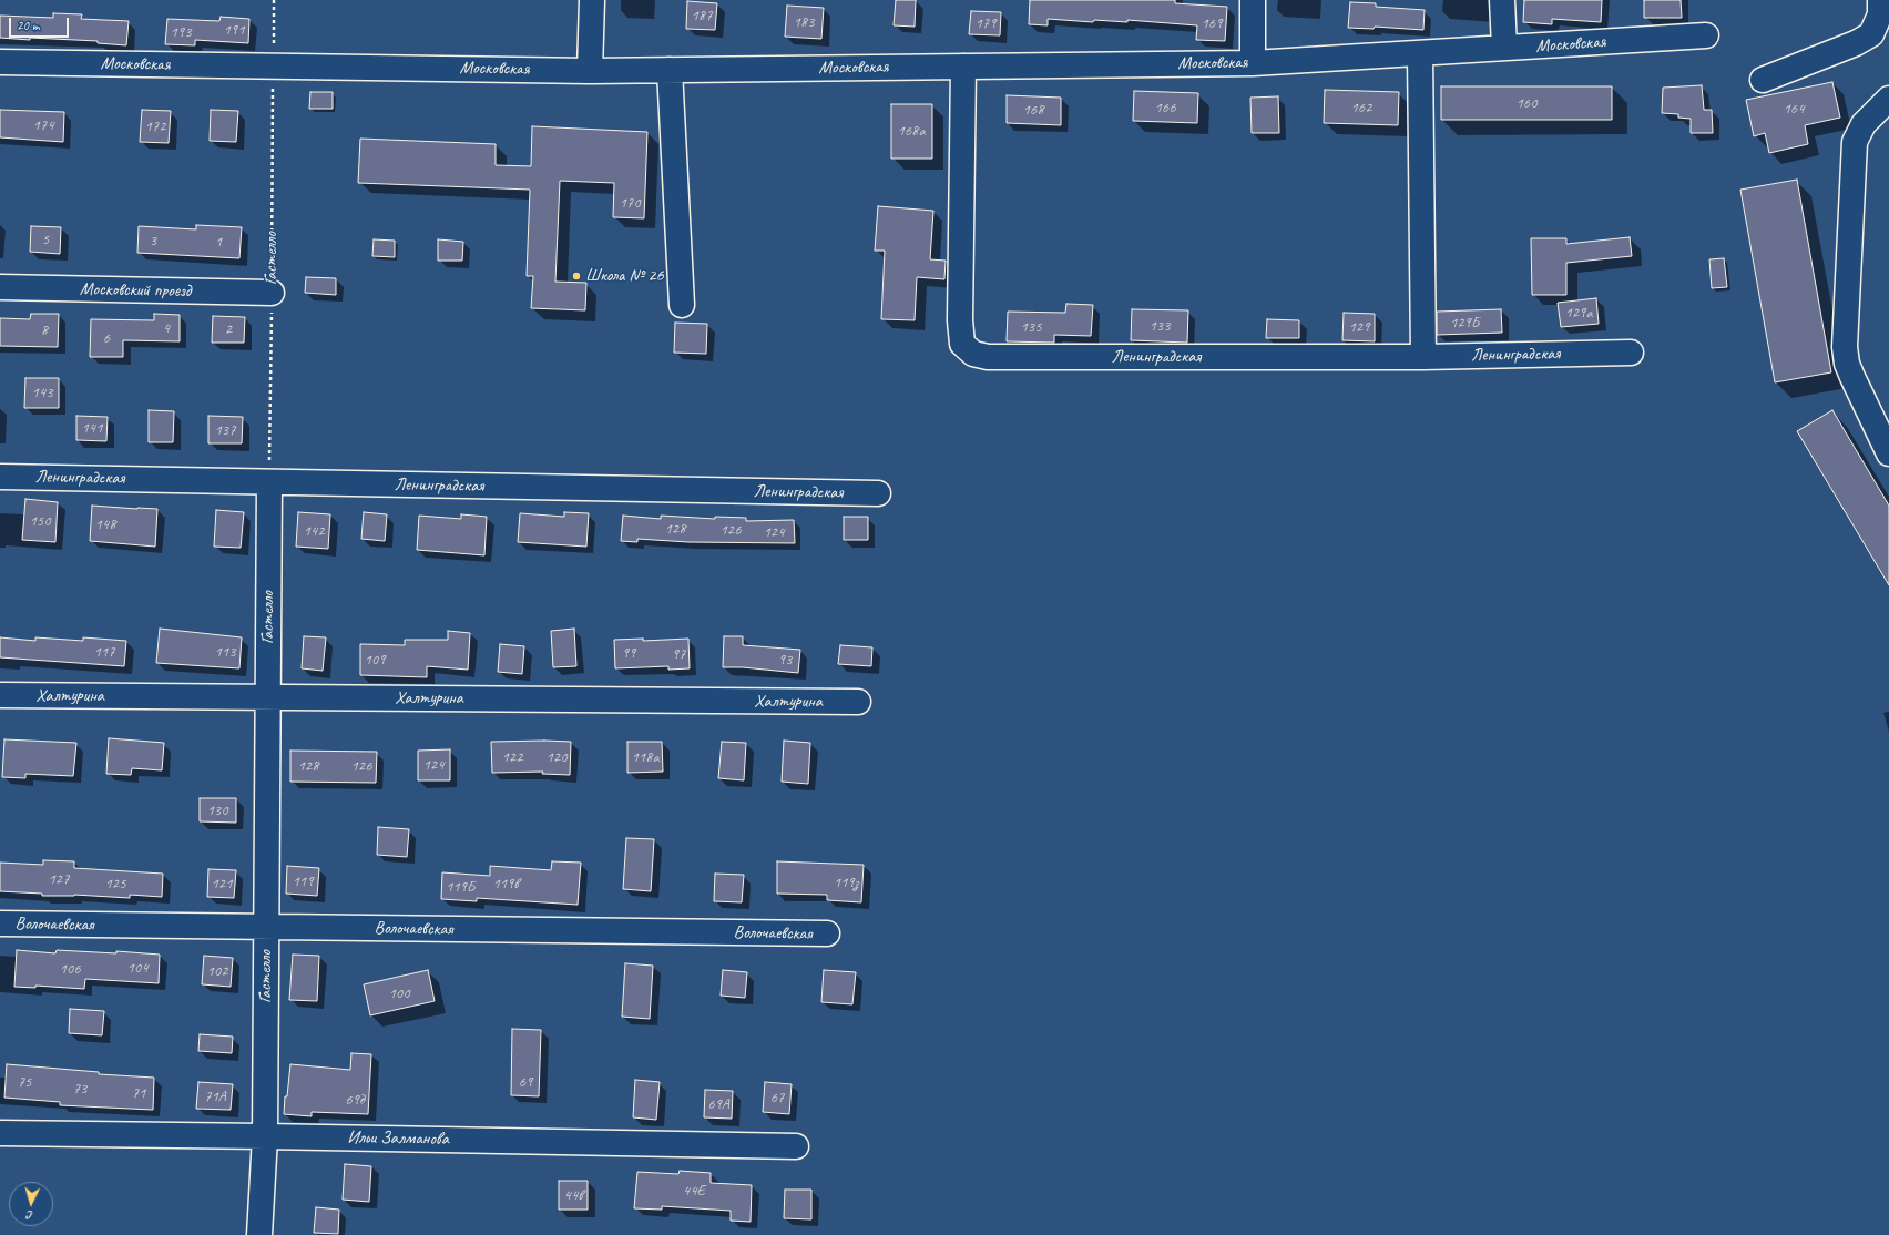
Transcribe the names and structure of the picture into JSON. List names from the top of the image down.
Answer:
{
  "streets": {
    "street": [
      "Московская",
      "Гастелло",
      "Московский проезд",
      "Ленинградская",
      "Халтурина",
      "Волочаевская",
      "Ильи Залманова"
    ]
  },
  "crossings": [
    ["Московская", "Гастелло"],
    ["Московская", "Ленинградская"],
    ["Гастелло", "Московский проезд"],
    ["Гастелло", "Ленинградская"],
    ["Гастелло", "Халтурина"],
    ["Гастелло", "Волочаевская"],
    ["Гастелло", "Ильи Залманова"]
  ],
  "places": ["Школа № 26"],
  "house_numbers": [
    "187",
    "183",
    "179",
    "169",
    "191",
    "193",
    "160",
    "166",
    "162",
    "164",
    "168",
    "174",
    "172",
    "168а",
    "170",
    "5",
    "3",
    "1",
    "129а",
    "129Б",
    "133",
    "135",
    "129",
    "4",
    "2",
    "8",
    "6",
    "143",
    "141",
    "137",
    "150",
    "148",
    "128",
    "126",
    "142",
    "124",
    "117",
    "113",
    "99",
    "97",
    "109",
    "93",
    "122",
    "120",
    "118а",
    "124",
    "128",
    "126",
    "130",
    "127",
    "119",
    "119з",
    "125",
    "121",
    "119в",
    "119Б",
    "104",
    "106",
    "102",
    "100",
    "75",
    "69",
    "73",
    "71",
    "71А",
    "67",
    "69д",
    "69А",
    "44Е",
    "44в"
  ],
  "scale_bar": "20 m",
  "north": "bottom"
}
